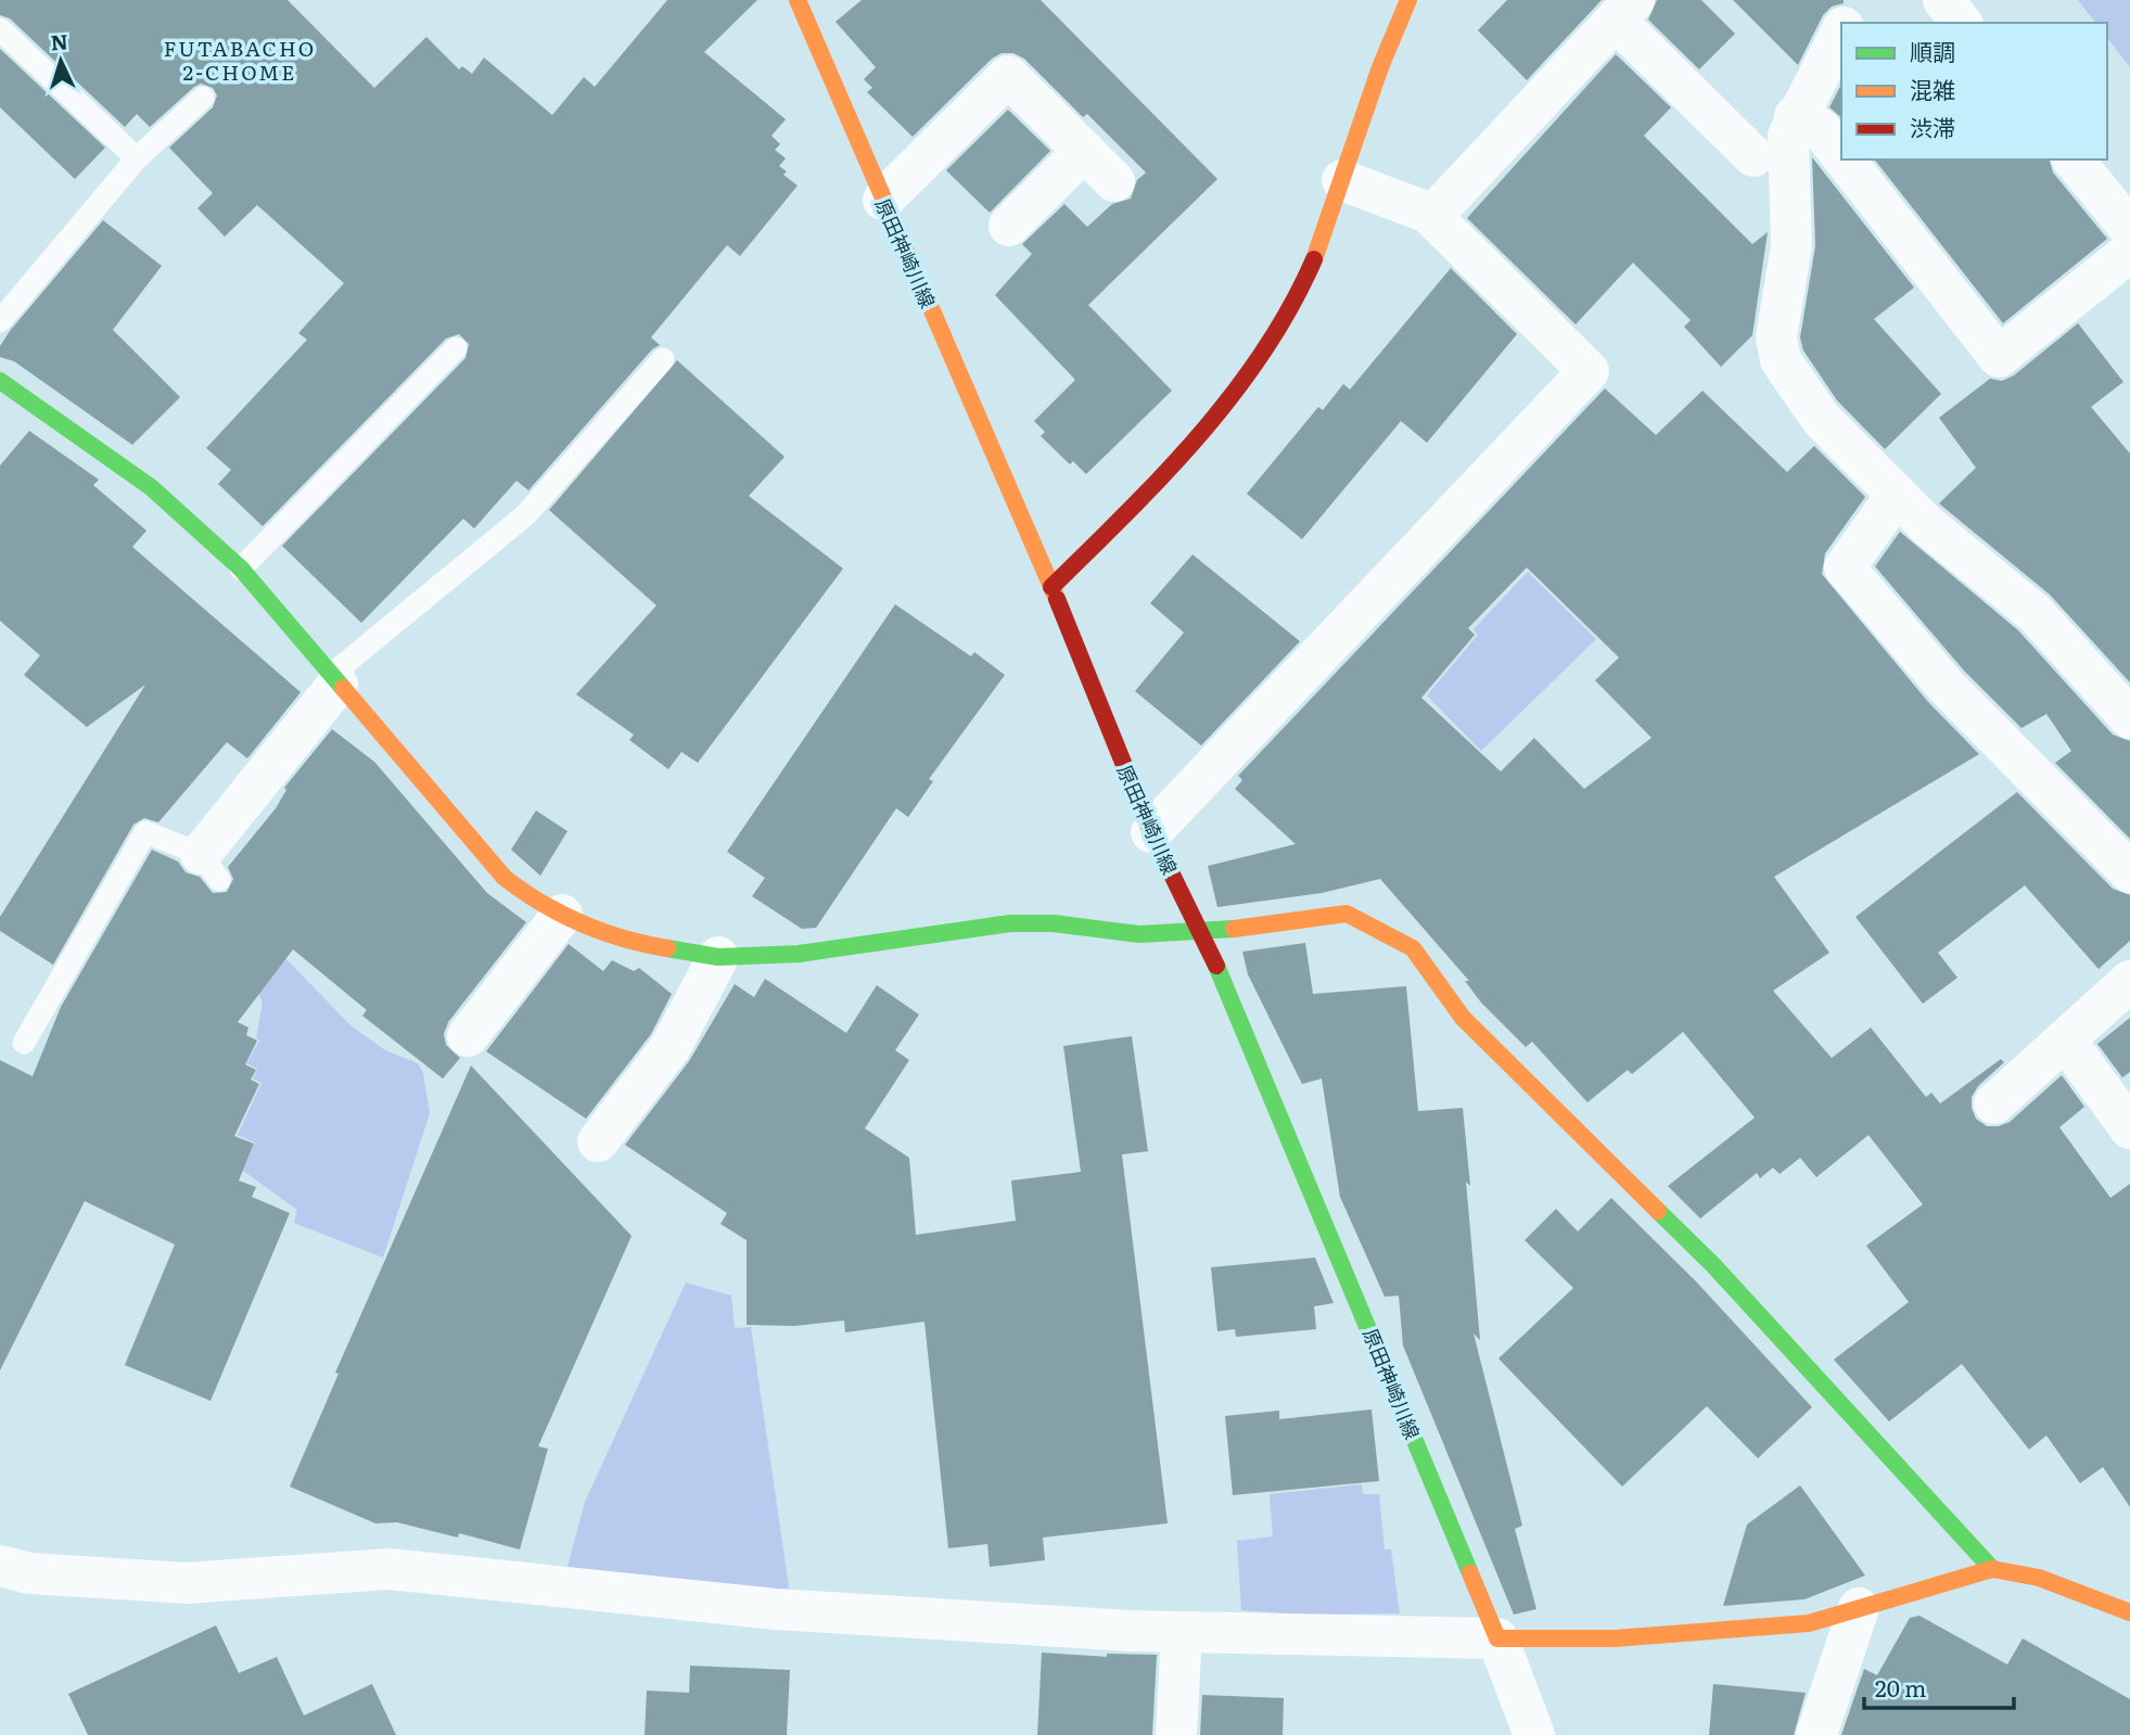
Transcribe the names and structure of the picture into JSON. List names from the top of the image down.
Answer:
{
  "streets": {
    "street": ["原田神崎川線"]
  },
  "districts": ["FUTABACHO 2-CHOME"],
  "legend": ["順調", "混雑", "渋滞"],
  "scale_bar": "20 m",
  "north": "top"
}
